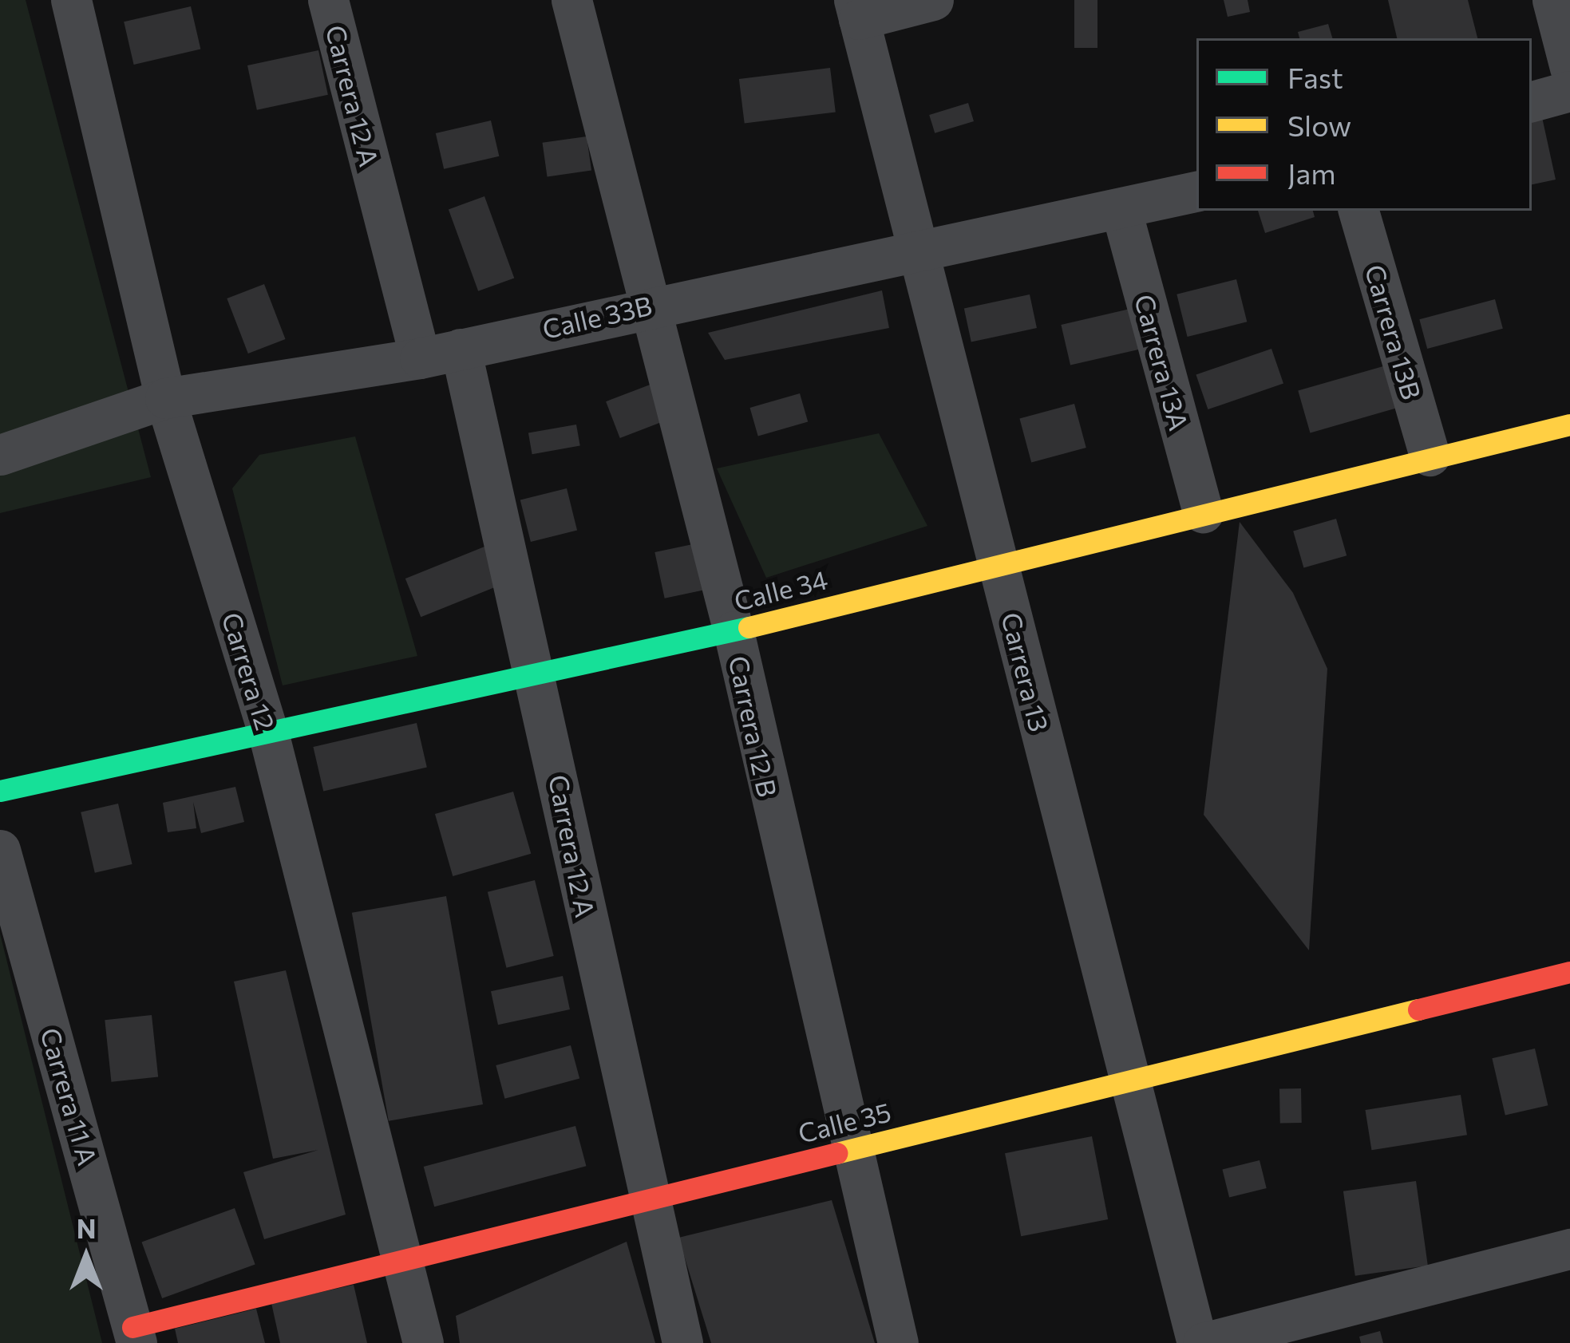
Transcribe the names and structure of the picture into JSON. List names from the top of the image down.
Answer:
{
  "streets": {
    "street": [
      "Carrera 12 A",
      "Calle 33B",
      "Carrera 13B",
      "Carrera 13A",
      "Calle 34",
      "Carrera 12",
      "Carrera 13",
      "Carrera 12 B",
      "Carrera 11 A",
      "Calle 35"
    ]
  },
  "crossings": [
    ["Carrera 12 A", "Calle 33B"],
    ["Carrera 12 A", "Calle 34"],
    ["Carrera 12 A", "Calle 35"],
    ["Calle 33B", "Carrera 13A"],
    ["Calle 33B", "Carrera 12"],
    ["Calle 33B", "Carrera 13"],
    ["Calle 33B", "Carrera 12 B"],
    ["Carrera 13B", "Calle 34"],
    ["Carrera 13A", "Calle 34"],
    ["Calle 34", "Carrera 12"],
    ["Calle 34", "Carrera 13"],
    ["Calle 34", "Carrera 12 B"],
    ["Carrera 12", "Calle 35"],
    ["Carrera 13", "Calle 35"],
    ["Carrera 12 B", "Calle 35"],
    ["Carrera 11 A", "Calle 35"]
  ],
  "legend": ["Fast", "Slow", "Jam"],
  "north": "top"
}
